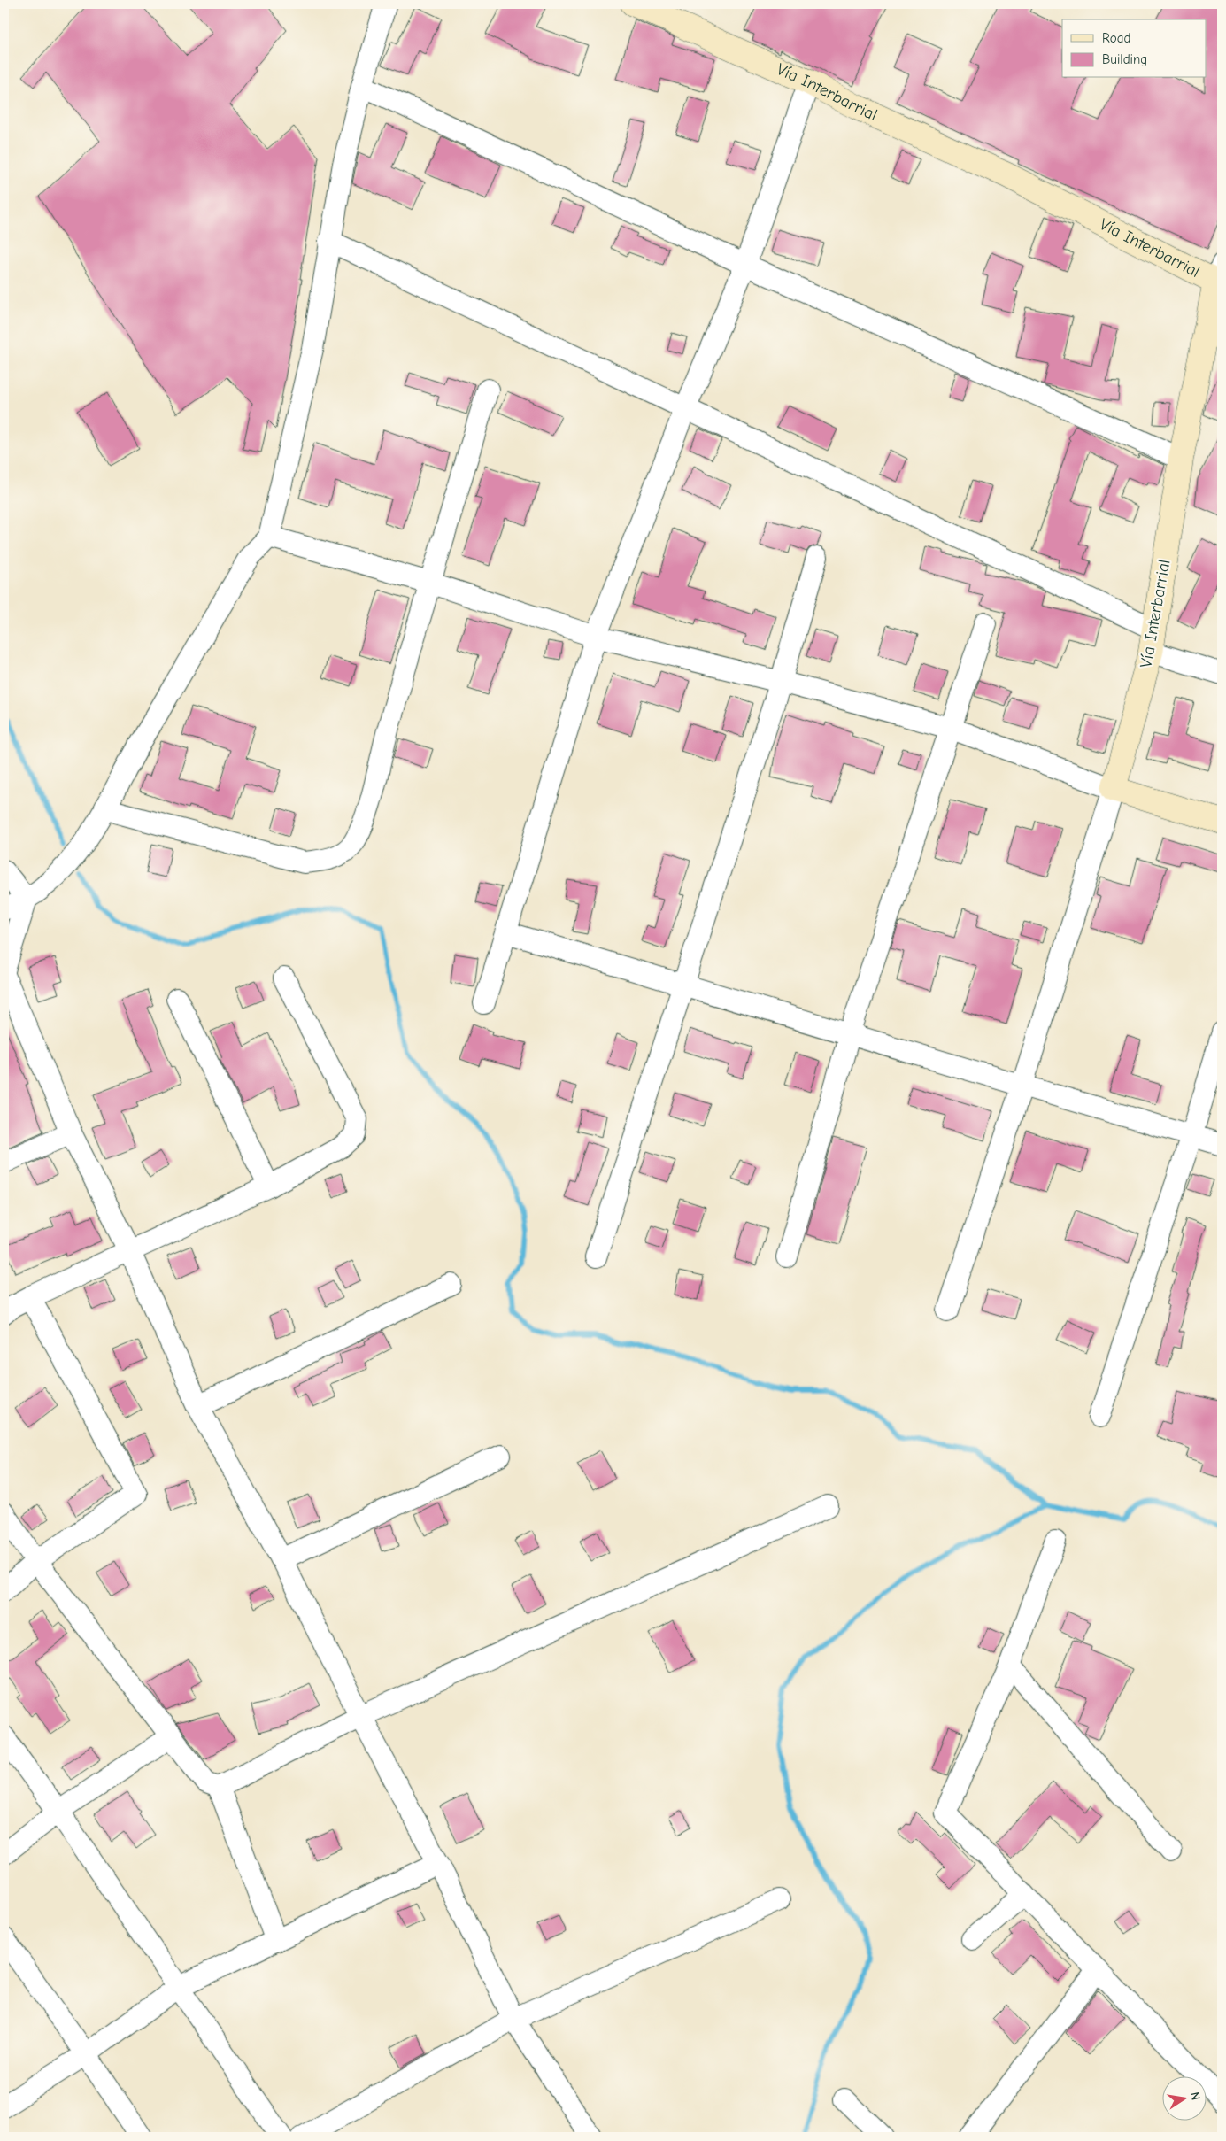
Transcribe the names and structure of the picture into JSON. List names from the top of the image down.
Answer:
{
  "streets": {
    "main road": ["Vía Interbarrial"]
  },
  "legend": ["Road", "Building"],
  "north": "right"
}
